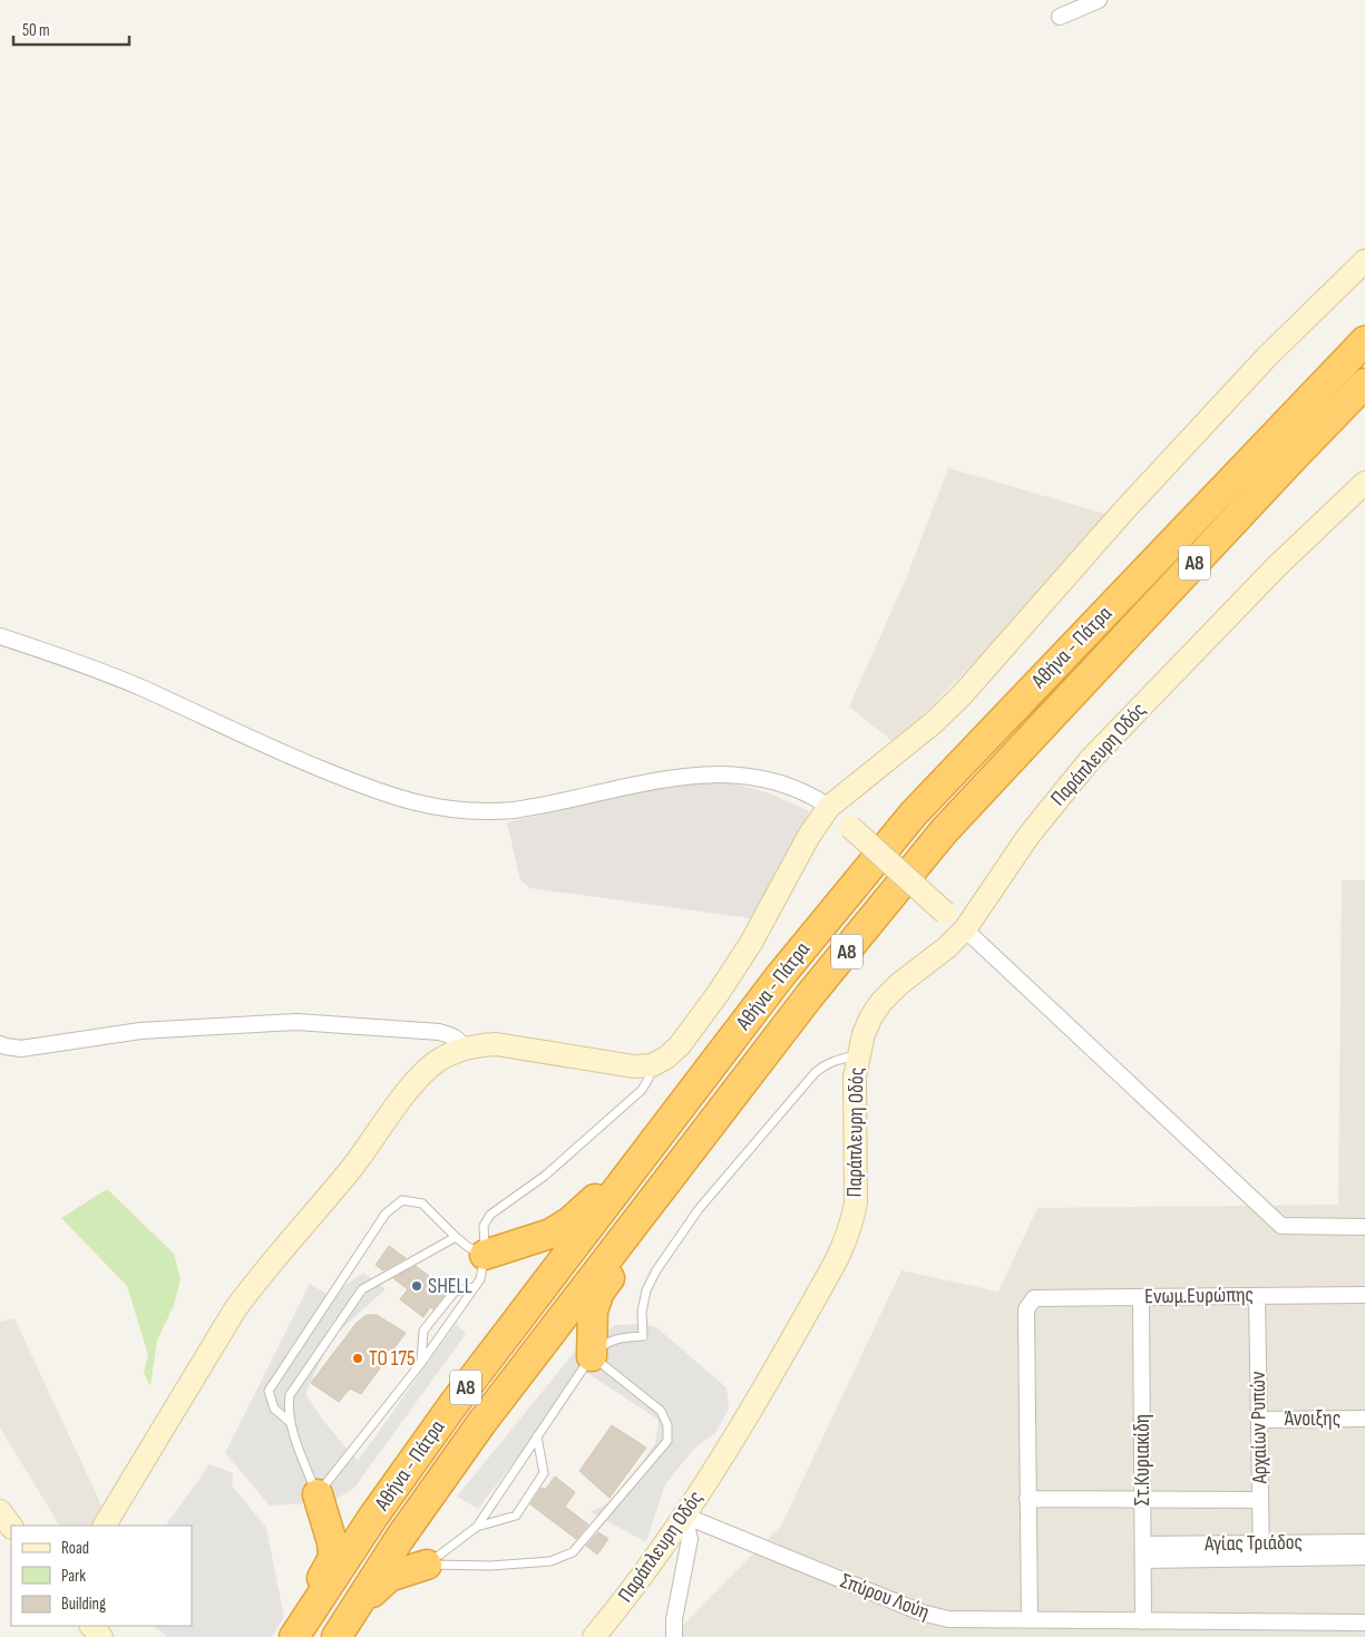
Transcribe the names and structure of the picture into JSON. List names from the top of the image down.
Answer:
{
  "streets": {
    "highway": ["Α8", "Αθήνα - Πάτρα"],
    "street": [
      "Παράπλευρη Οδός",
      "Ενωμ.Ευρώπης",
      "Άνοιξης",
      "Αρχαίων Ρυπών",
      "Στ.Κυριακίδη",
      "Αγίας Τριάδος",
      "Σπύρου Λούη"
    ]
  },
  "crossings": [
    ["Παράπλευρη Οδός", "Σπύρου Λούη"],
    ["Ενωμ.Ευρώπης", "Αρχαίων Ρυπών"],
    ["Ενωμ.Ευρώπης", "Στ.Κυριακίδη"],
    ["Άνοιξης", "Αρχαίων Ρυπών"],
    ["Αρχαίων Ρυπών", "Αγίας Τριάδος"],
    ["Στ.Κυριακίδη", "Αγίας Τριάδος"],
    ["Στ.Κυριακίδη", "Σπύρου Λούη"]
  ],
  "places": ["SHELL", "TO 175"],
  "legend": ["Road", "Park", "Building"],
  "scale_bar": "50 m"
}
